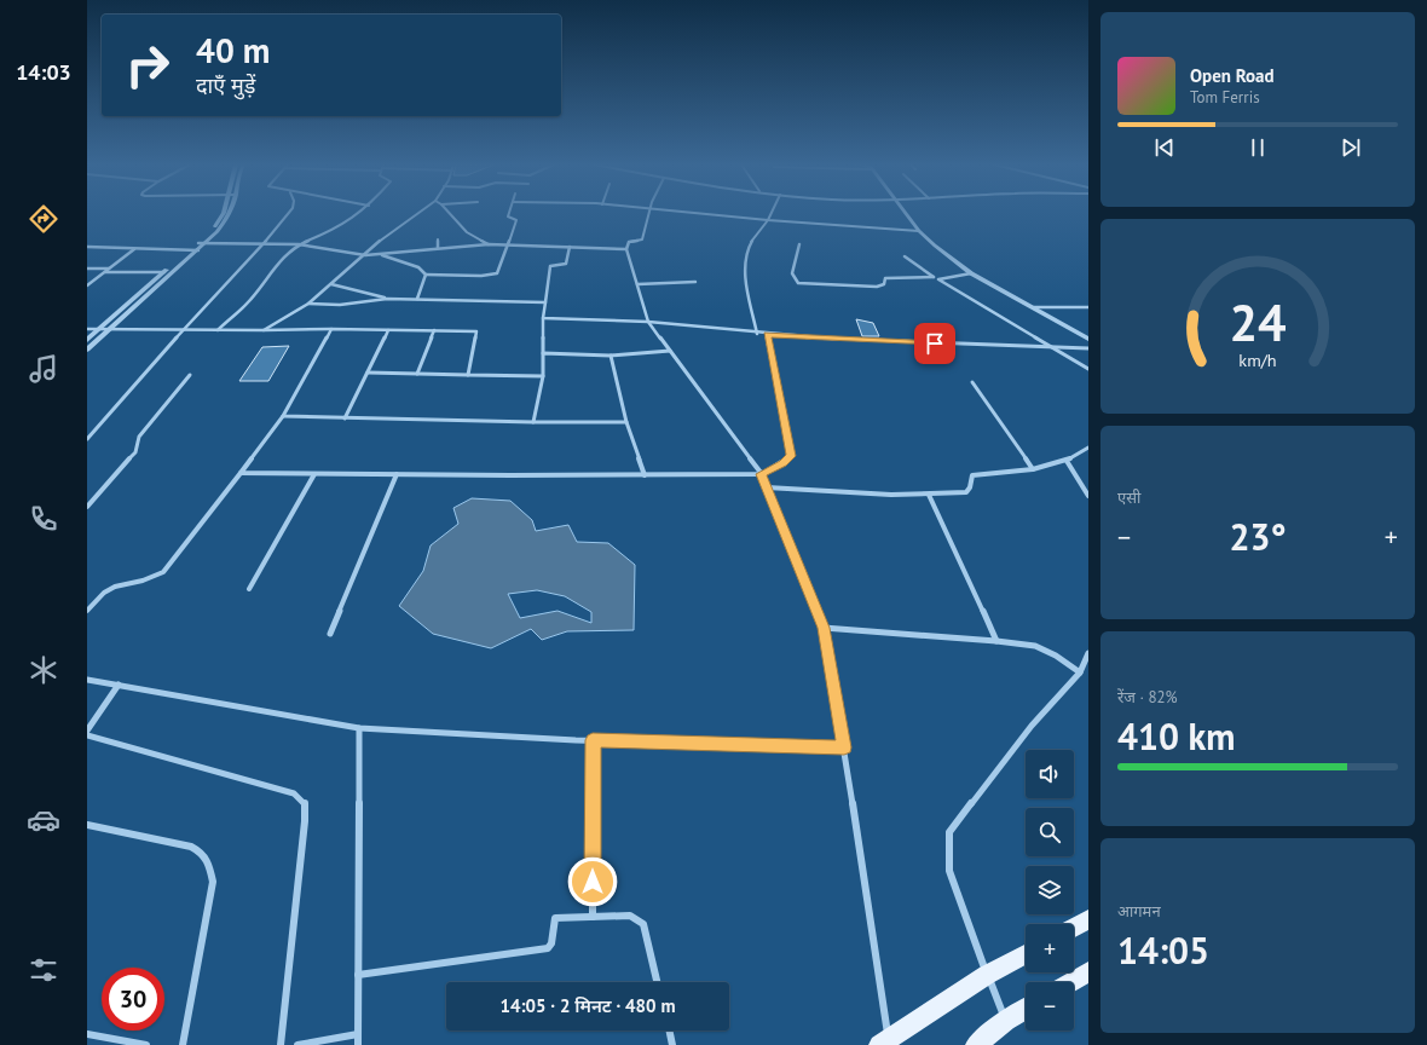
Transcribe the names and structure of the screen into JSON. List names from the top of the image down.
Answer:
{
  "page": {
    "tabs": "14:03",
    "turn": ["40 m", "दाएँ मुड़ें"],
    "song": ["Open Road", "Tom Ferris"],
    "tile": [
      "एसी",
      ["रेंज · 82%", "410 km"],
      ["आगमन", "14:05"]
    ],
    "heat": ["−", "23°", "+"],
    "map_buttons": ["+", "−"],
    "limit": "30",
    "trip": "14:05 · 2 मिनट · 480 m",
    "gauge": ["24", "km/h"]
  }
}
